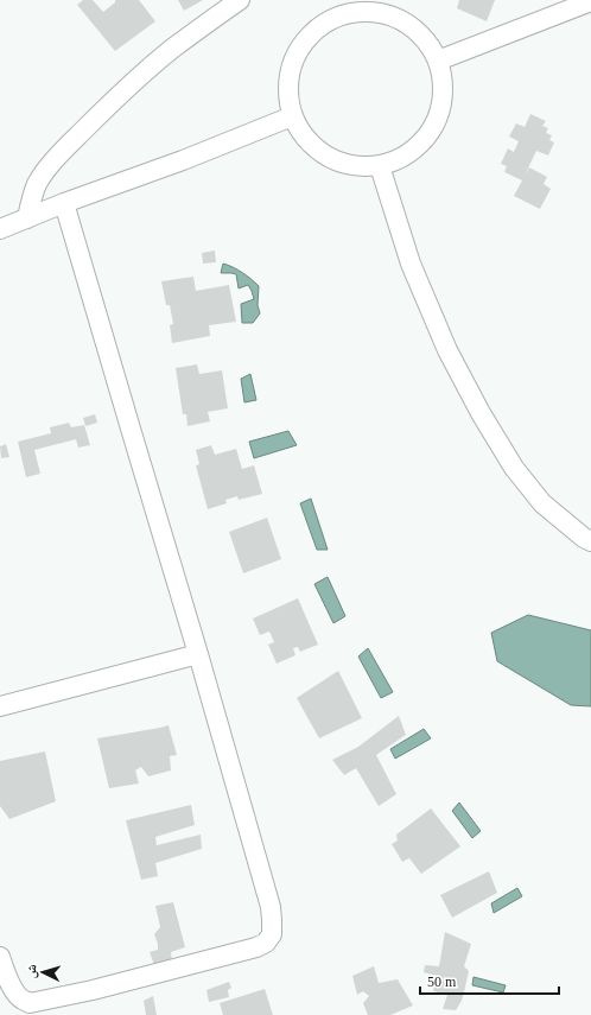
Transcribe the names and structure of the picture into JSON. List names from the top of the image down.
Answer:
{
  "scale_bar": "50 m",
  "north": "left"
}
